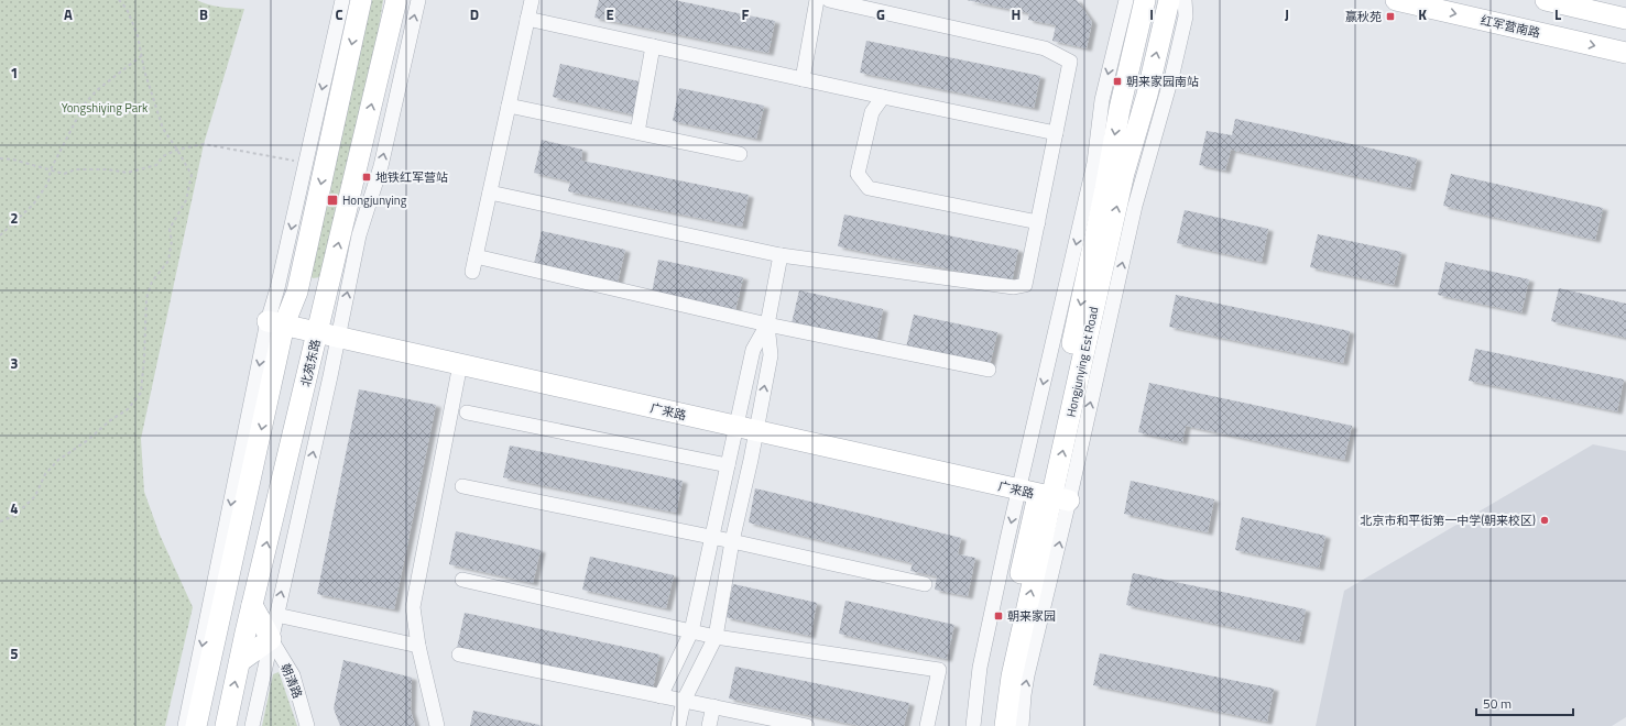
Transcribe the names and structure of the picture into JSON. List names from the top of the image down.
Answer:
{
  "streets": {
    "street": [
      "红军营南路",
      "Hongjunying Est Road",
      "北苑东路",
      "广来路",
      "朝清路"
    ]
  },
  "crossings": [
    ["Hongjunying Est Road", "广来路"],
    ["北苑东路", "广来路"]
  ],
  "parks": ["Yongshiying Park"],
  "places": {
    "transit": [
      "赢秋苑",
      "朝来家园南站",
      "地铁红军营站",
      "Hongjunying",
      "朝来家园"
    ],
    "other": ["北京市和平街第一中学(朝来校区)"]
  },
  "scale_bar": "50 m",
  "grid": {
    "columns": [
      "A",
      "B",
      "C",
      "D",
      "E",
      "F",
      "G",
      "H",
      "I",
      "J",
      "K",
      "L"
    ],
    "rows": [
      "1",
      "2",
      "3",
      "4",
      "5"
    ]
  }
}
